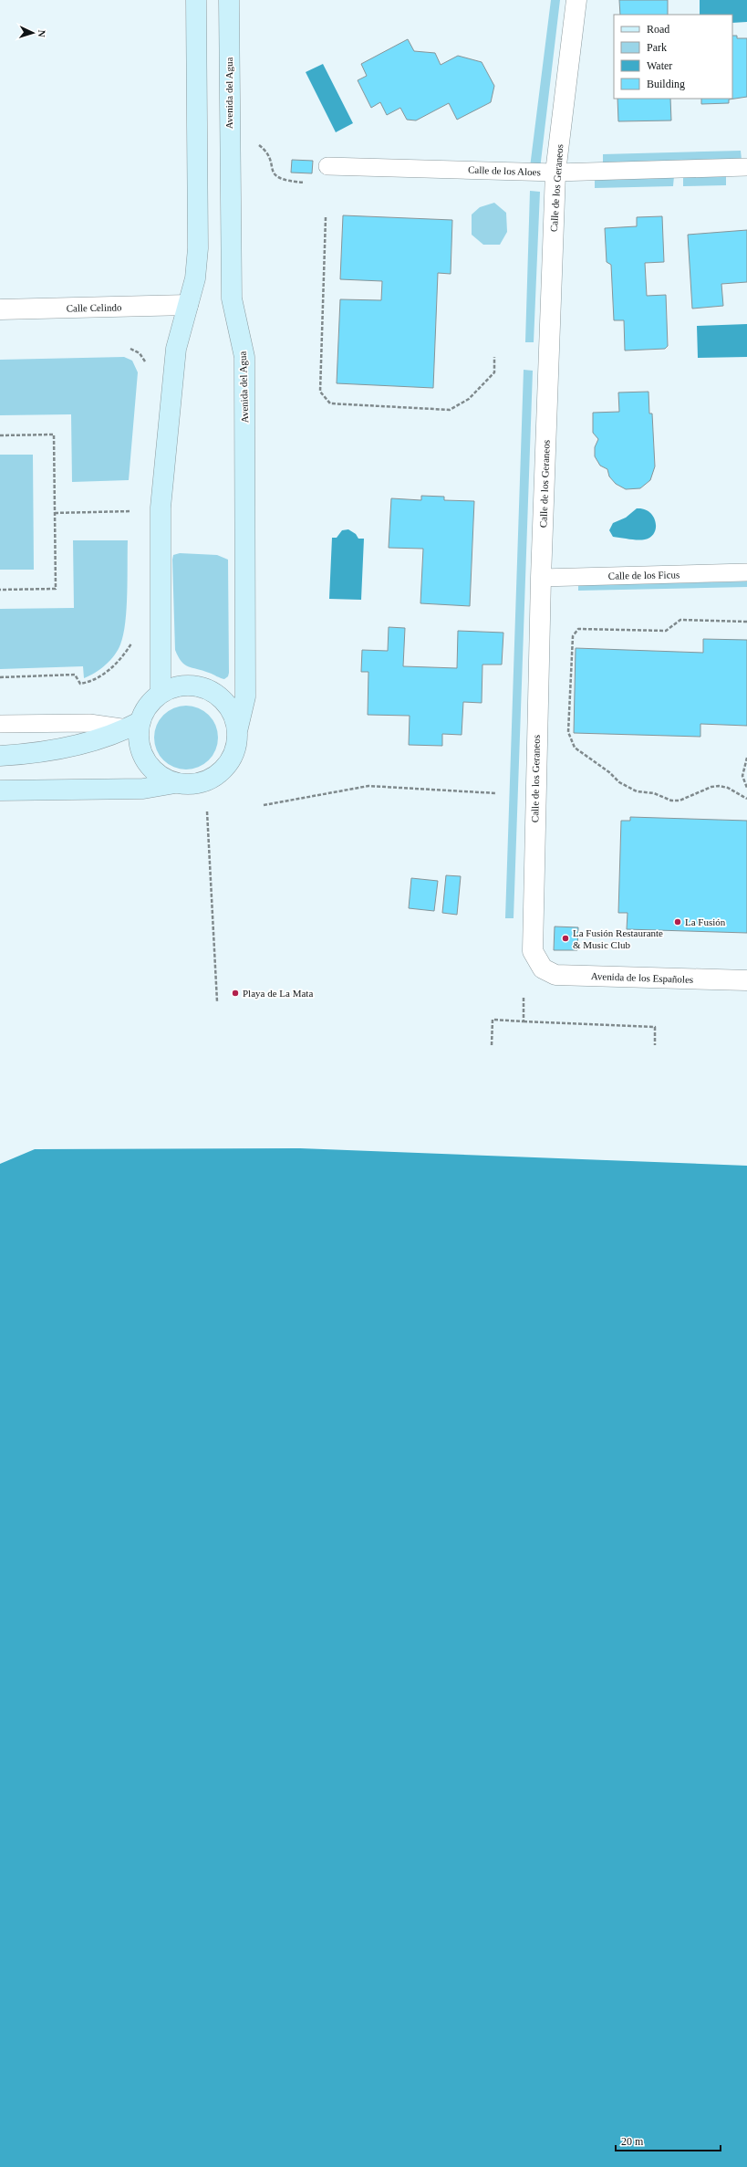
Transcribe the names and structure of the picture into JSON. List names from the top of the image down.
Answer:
{
  "streets": {
    "street": [
      "Avenida del Agua",
      "Calle de los Geraneos",
      "Calle Celindo",
      "Avenida de los Españoles"
    ],
    "lane": ["Calle de los Aloes", "Calle de los Ficus"]
  },
  "crossings": [
    ["Calle de los Aloes", "Calle de los Geraneos"],
    ["Calle de los Geraneos", "Calle de los Ficus"],
    ["Calle de los Geraneos", "Avenida de los Españoles"]
  ],
  "places": ["La Fusión", "La Fusión Restaurante & Music Club", "Playa de La Mata"],
  "legend": [
    "Road",
    "Park",
    "Water",
    "Building"
  ],
  "scale_bar": "20 m",
  "north": "right"
}
